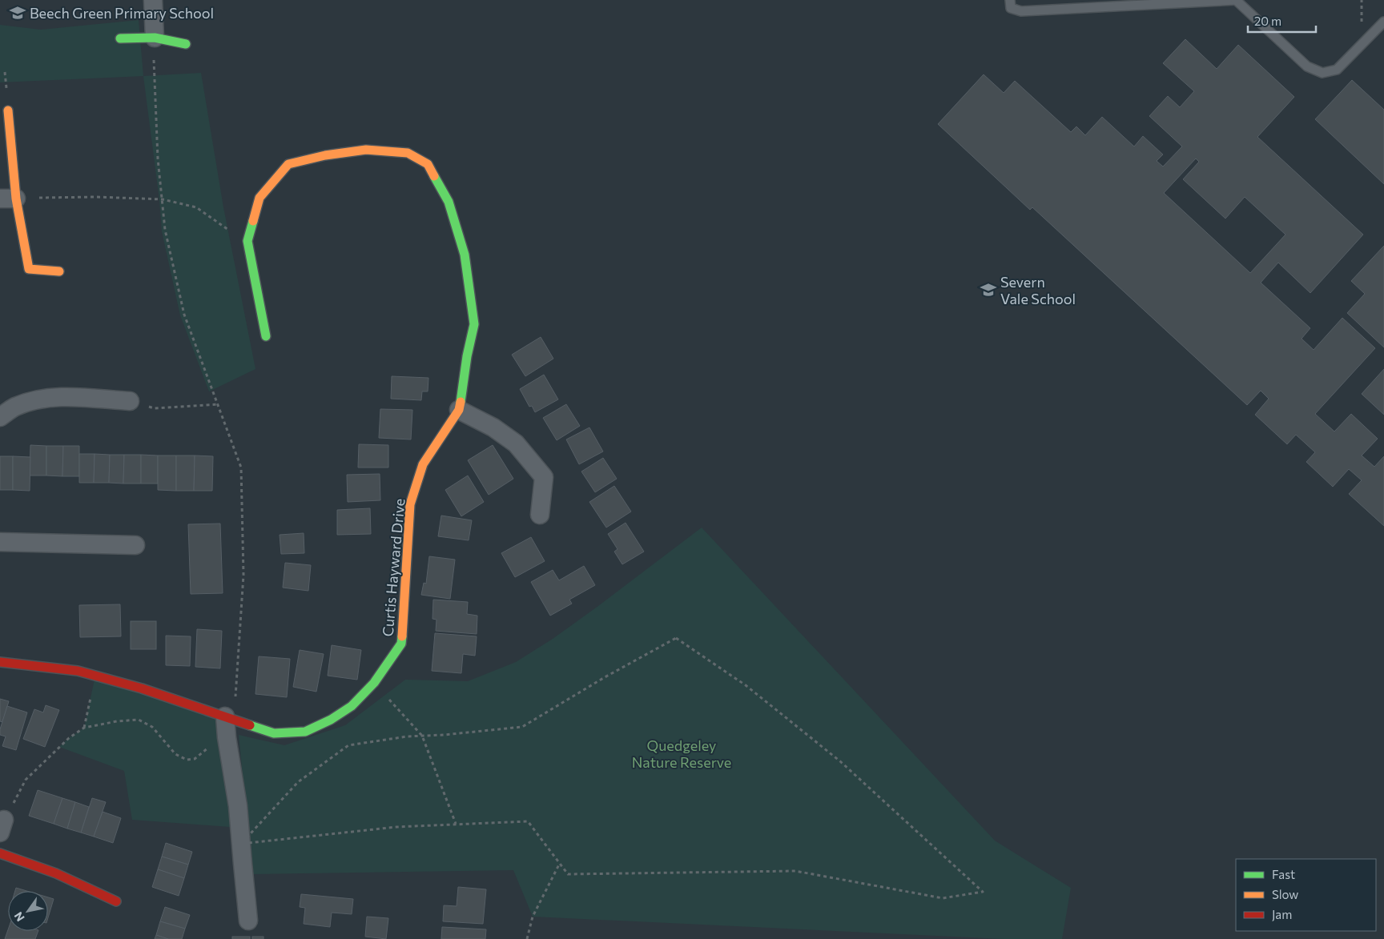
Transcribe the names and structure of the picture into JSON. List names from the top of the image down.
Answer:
{
  "streets": {
    "street": ["Curtis Hayward Drive"]
  },
  "parks": ["Quedgeley Nature Reserve"],
  "places": {
    "school or university": ["Beech Green Primary School", "Severn Vale School"]
  },
  "legend": ["Fast", "Slow", "Jam"],
  "scale_bar": "20 m",
  "north": "bottom left"
}
